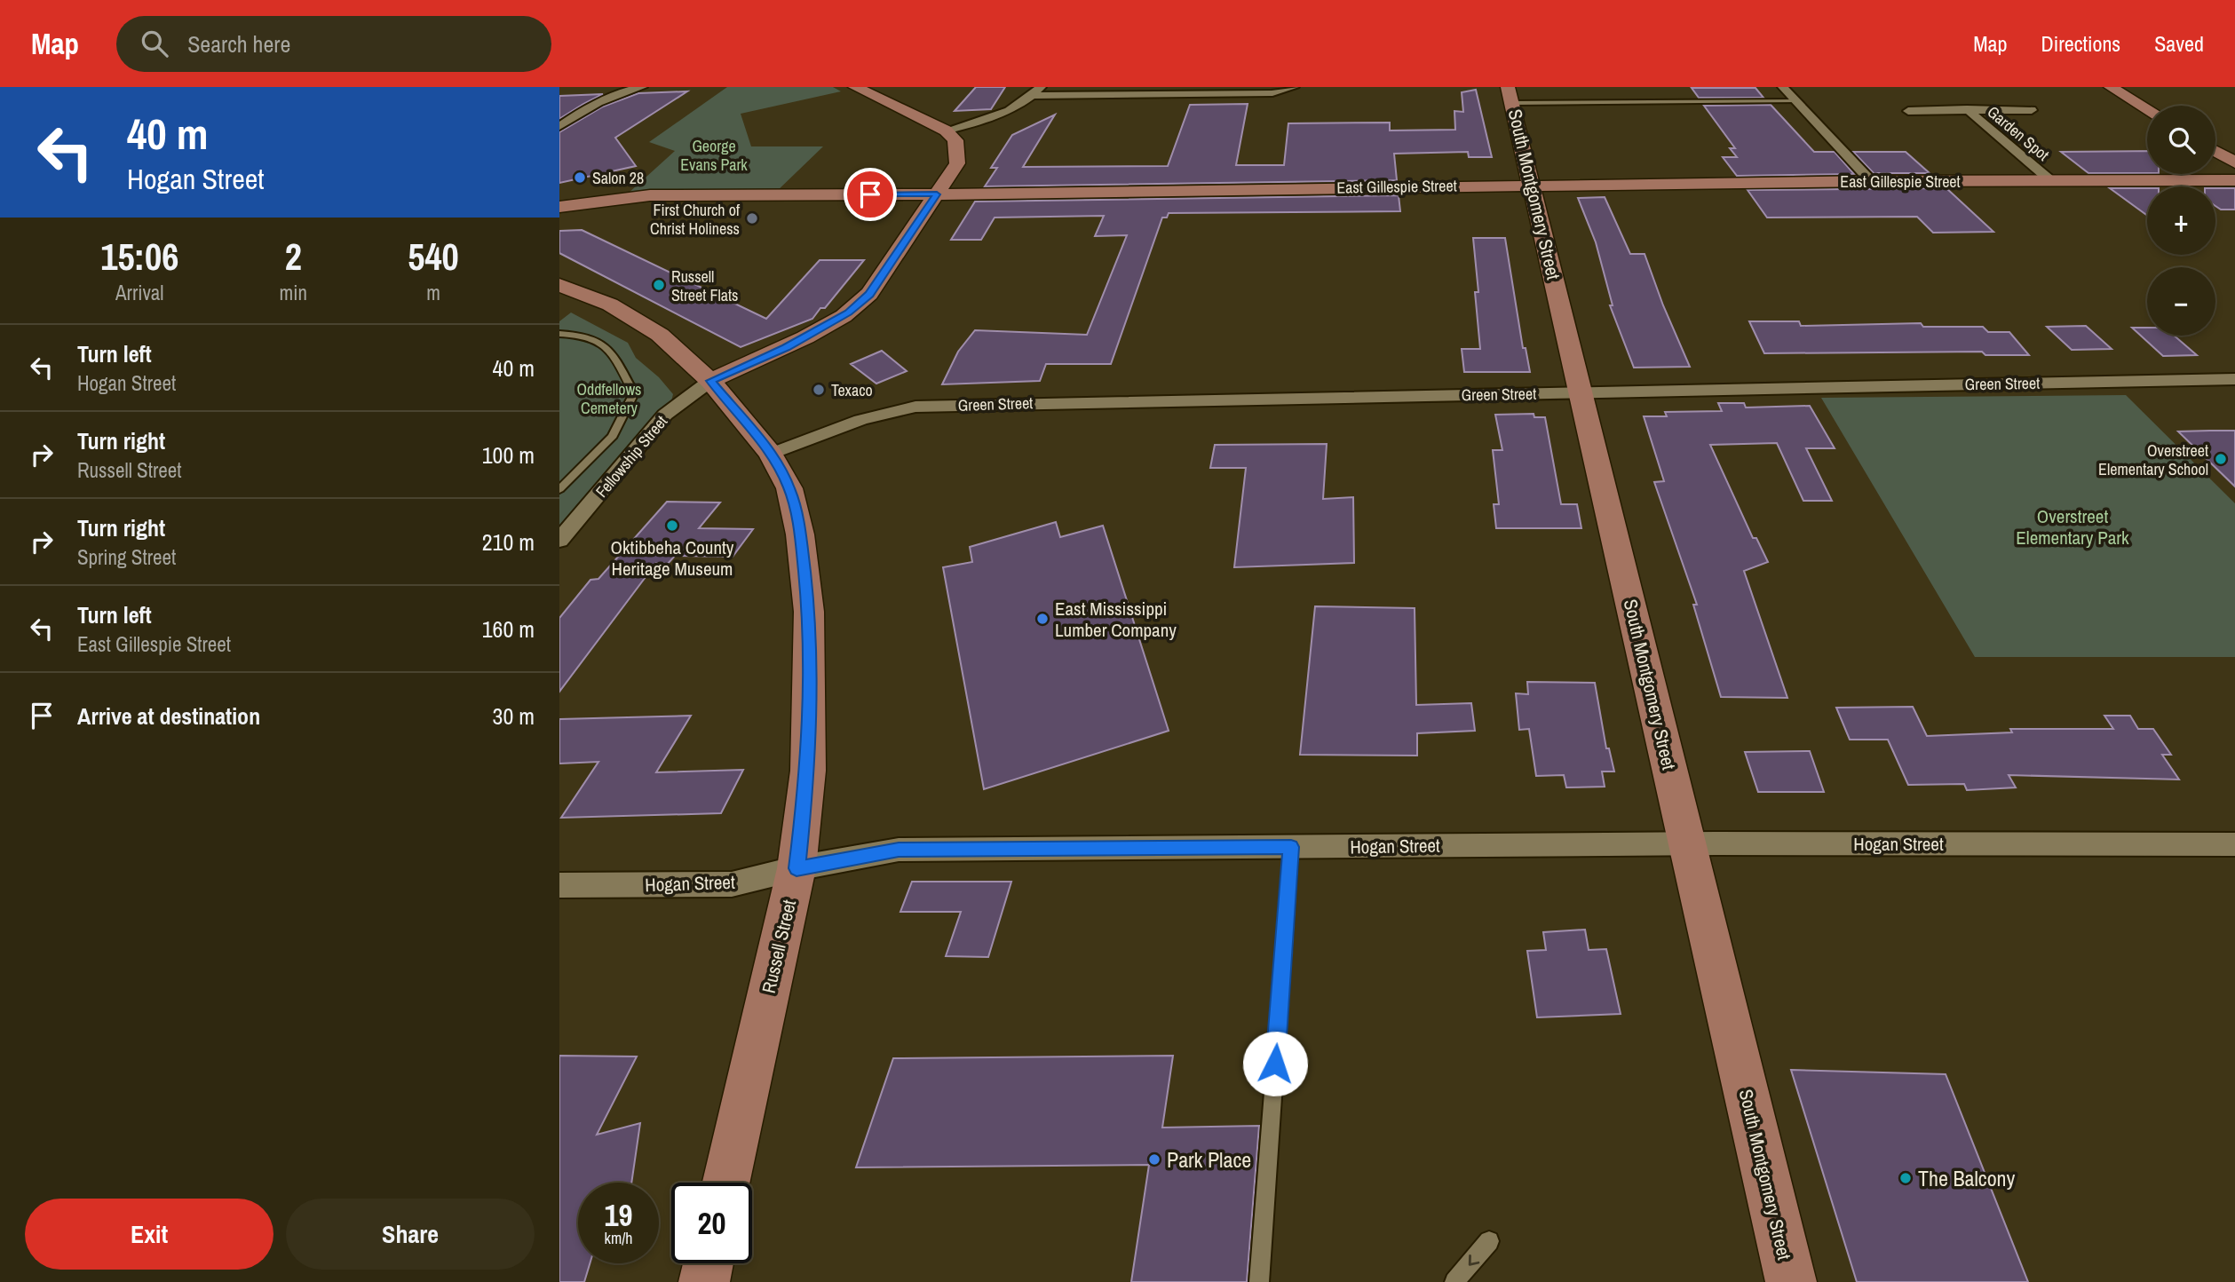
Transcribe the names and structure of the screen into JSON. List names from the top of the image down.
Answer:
{
  "streets": {
    "street": [
      "Garden Spot",
      "East Gillespie Street",
      "South Montgomery Street",
      "Green Street",
      "Fellowship Street",
      "Hogan Street",
      "Russell Street"
    ]
  },
  "crossings": [
    ["Garden Spot", "East Gillespie Street"],
    ["East Gillespie Street", "South Montgomery Street"],
    ["South Montgomery Street", "Green Street"],
    ["South Montgomery Street", "Hogan Street"],
    ["Green Street", "Russell Street"],
    ["Fellowship Street", "Russell Street"],
    ["Hogan Street", "Russell Street"]
  ],
  "parks": ["George Evans Park", "Oddfellows Cemetery", "Overstreet Elementary Park"],
  "places": [
    "Salon 28",
    "First Church of Christ Holiness",
    "Russell Street Flats",
    "Texaco",
    "Overstreet Elementary School",
    "Oktibbeha County Heritage Museum",
    "East Mississippi Lumber Company",
    "Park Place",
    "The Balcony"
  ],
  "page": {
    "header": "Map",
    "search": "Search here",
    "nav": ["Map", "Directions", "Saved"],
    "turn": ["40 m", "Hogan Street"],
    "map_buttons": ["+", "−"],
    "eta": [
      "15:06",
      "Arrival",
      "2",
      "min",
      "540",
      "m"
    ],
    "list": [
      {
        "name": "Turn left",
        "note": "Hogan Street",
        "value": "40 m"
      },
      {
        "name": "Turn right",
        "note": "Russell Street",
        "value": "100 m"
      },
      {
        "name": "Turn right",
        "note": "Spring Street",
        "value": "210 m"
      },
      {
        "name": "Turn left",
        "note": "East Gillespie Street",
        "value": "160 m"
      },
      {
        "name": "Arrive at destination",
        "value": "30 m"
      }
    ],
    "speed": "19 km/h",
    "limit": "20",
    "buttons": ["Exit", "Share"]
  }
}
